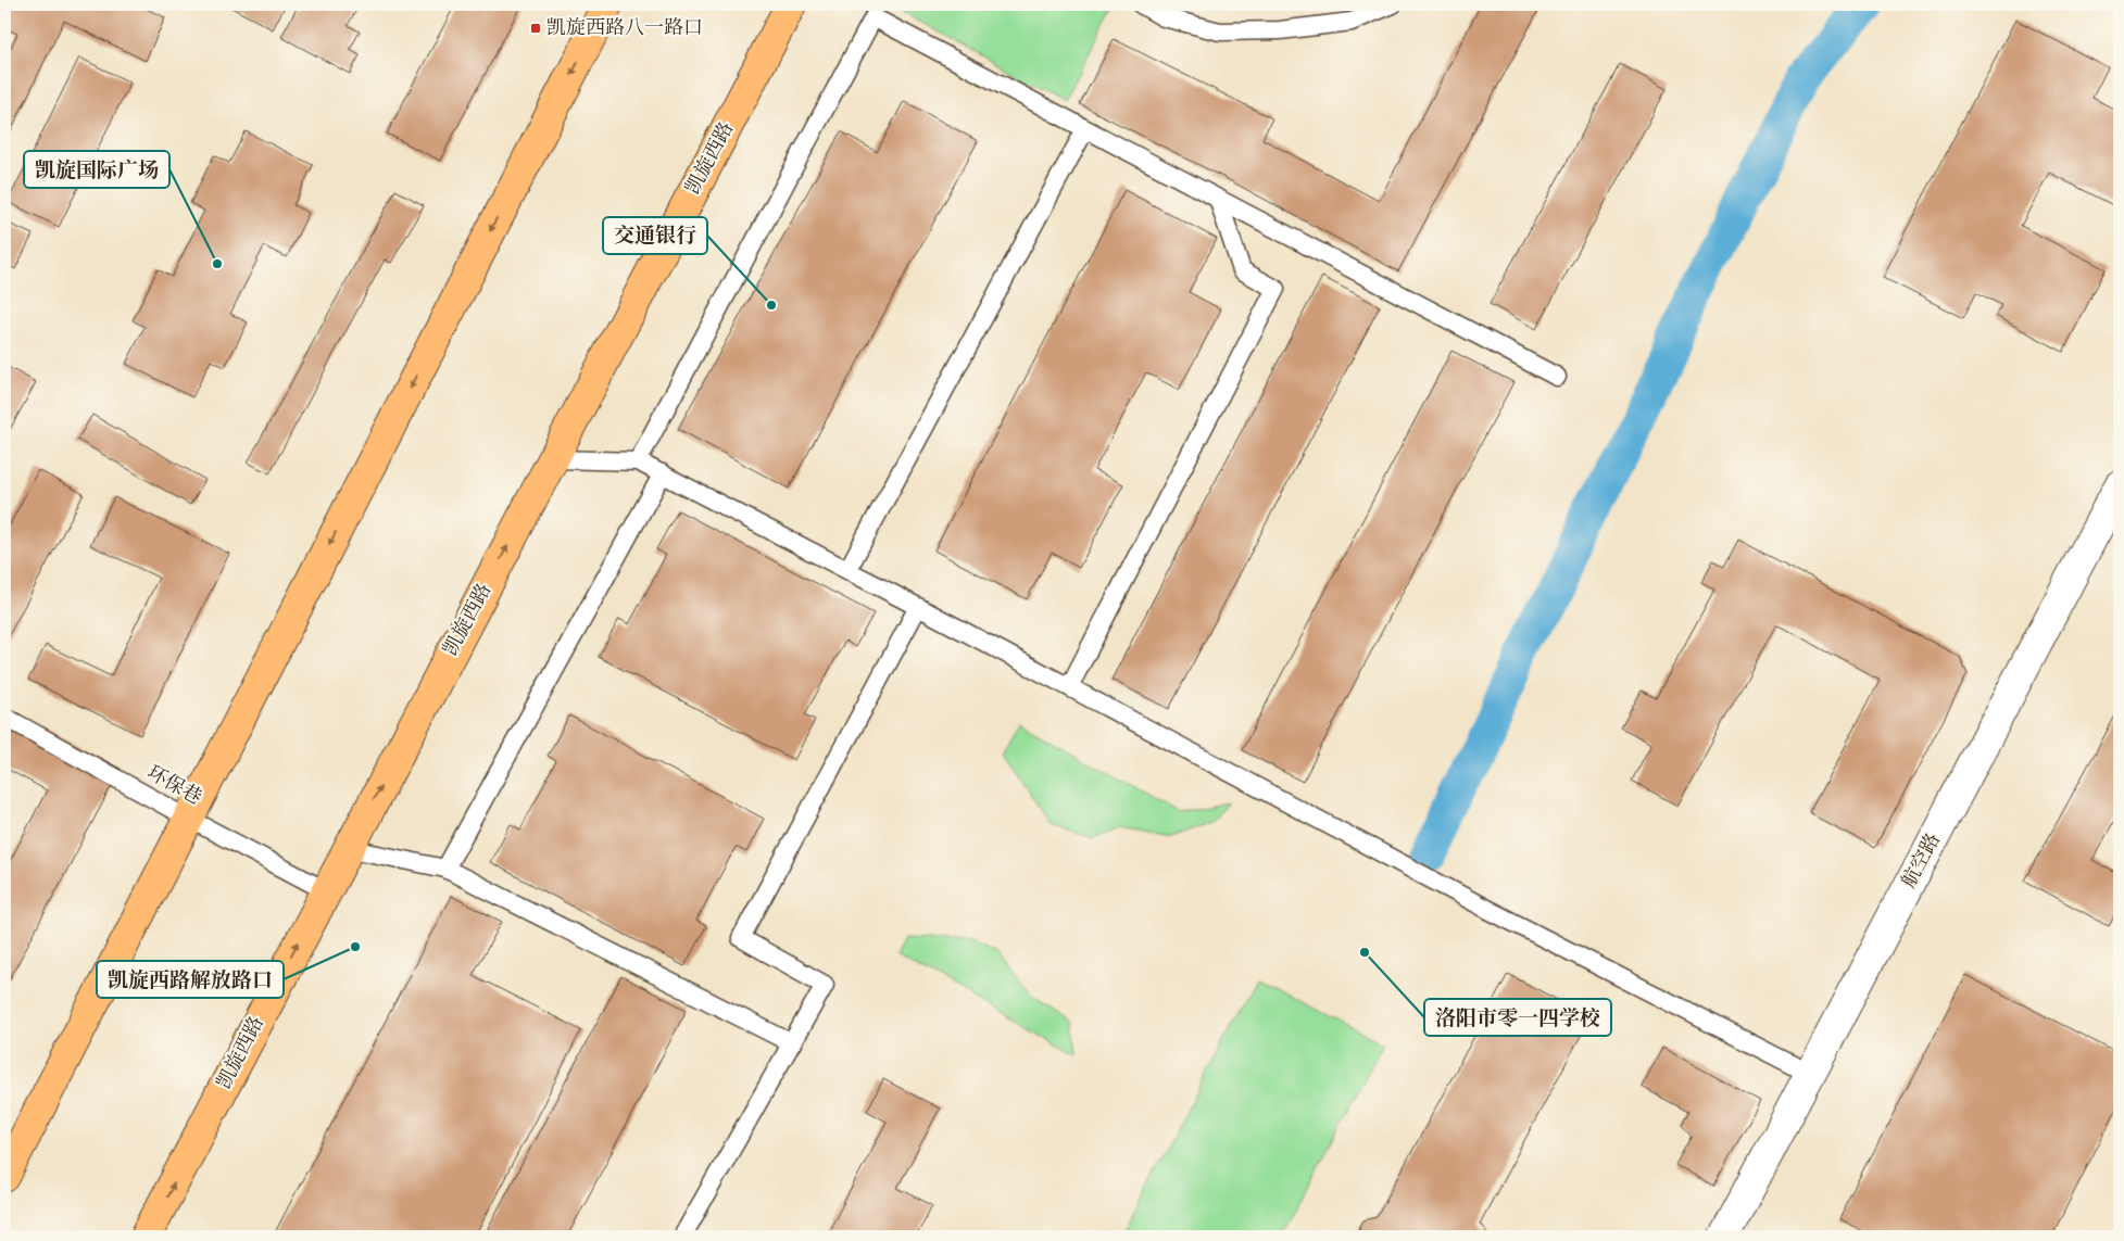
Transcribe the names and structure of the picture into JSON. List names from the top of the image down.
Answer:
{
  "streets": {
    "main road": ["凯旋西路"],
    "street": ["航空路"],
    "lane": ["环保巷"]
  },
  "crossings": [
    ["凯旋西路", "环保巷"]
  ],
  "places": {
    "transit": ["凯旋西路八一路口"],
    "other": [
      "凯旋国际广场",
      "交通银行",
      "凯旋西路解放路口",
      "洛阳市零一四学校"
    ]
  }
}
